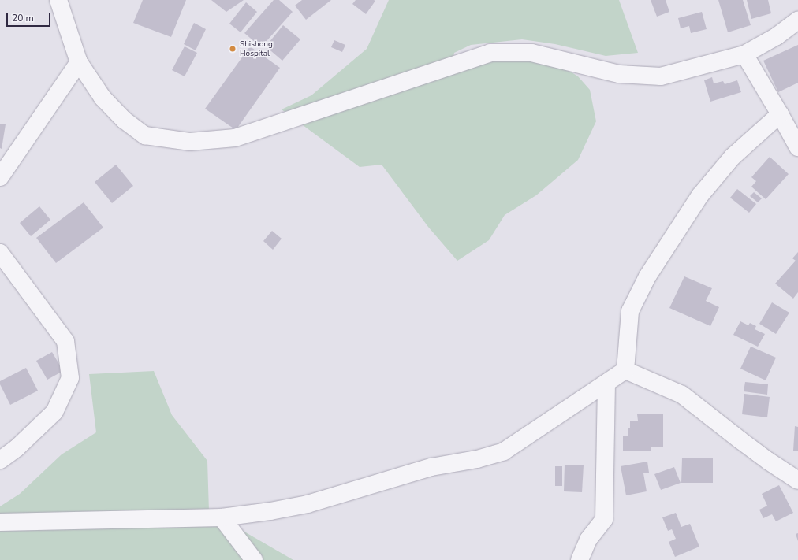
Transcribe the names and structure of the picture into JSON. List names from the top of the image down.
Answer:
{
  "places": ["Shishong Hospital"],
  "scale_bar": "20 m"
}
